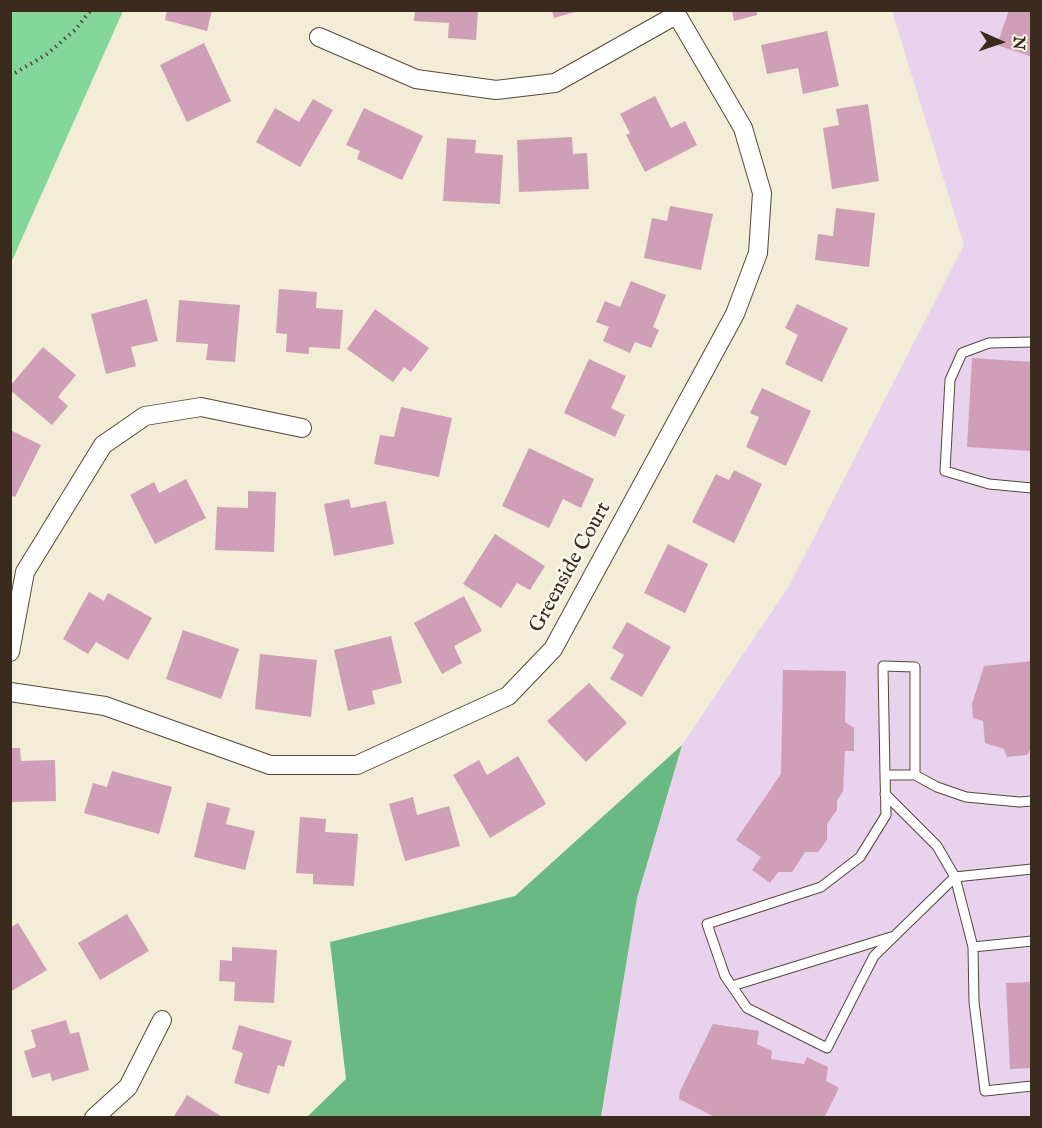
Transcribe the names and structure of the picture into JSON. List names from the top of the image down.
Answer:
{
  "streets": {
    "street": ["Greenside Court"]
  },
  "north": "right"
}
